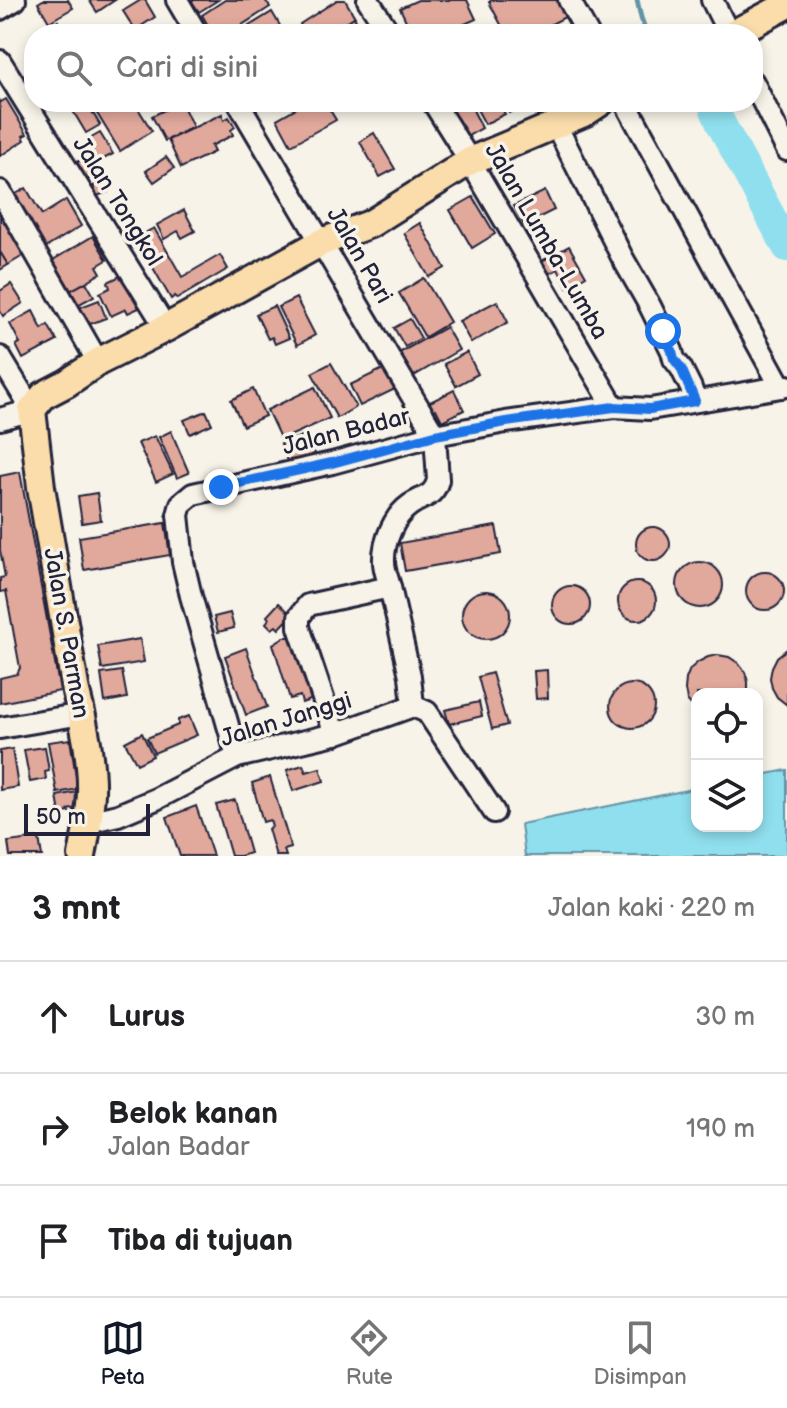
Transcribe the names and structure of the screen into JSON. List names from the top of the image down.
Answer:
{
  "streets": {
    "main road": ["Jalan S. Parman"],
    "street": [
      "Jalan Tongkol",
      "Jalan Lumba-Lumba",
      "Jalan Pari",
      "Jalan Badar",
      "Jalan Janggi"
    ]
  },
  "crossings": [
    ["Jalan Lumba-Lumba", "Jalan Badar"],
    ["Jalan Pari", "Jalan Badar"],
    ["Jalan Badar", "Jalan Janggi"],
    ["Jalan S. Parman", "Jalan Janggi"]
  ],
  "scale_bar": "50 m",
  "page": {
    "search": "Cari di sini",
    "scale": "50 m",
    "heading": ["3 mnt", "Jalan kaki · 220 m"],
    "list": [
      ["Lurus", "30 m"],
      ["Belok kanan", "Jalan Badar", "190 m"],
      "Tiba di tujuan"
    ],
    "nav": ["Peta", "Rute", "Disimpan"]
  }
}
